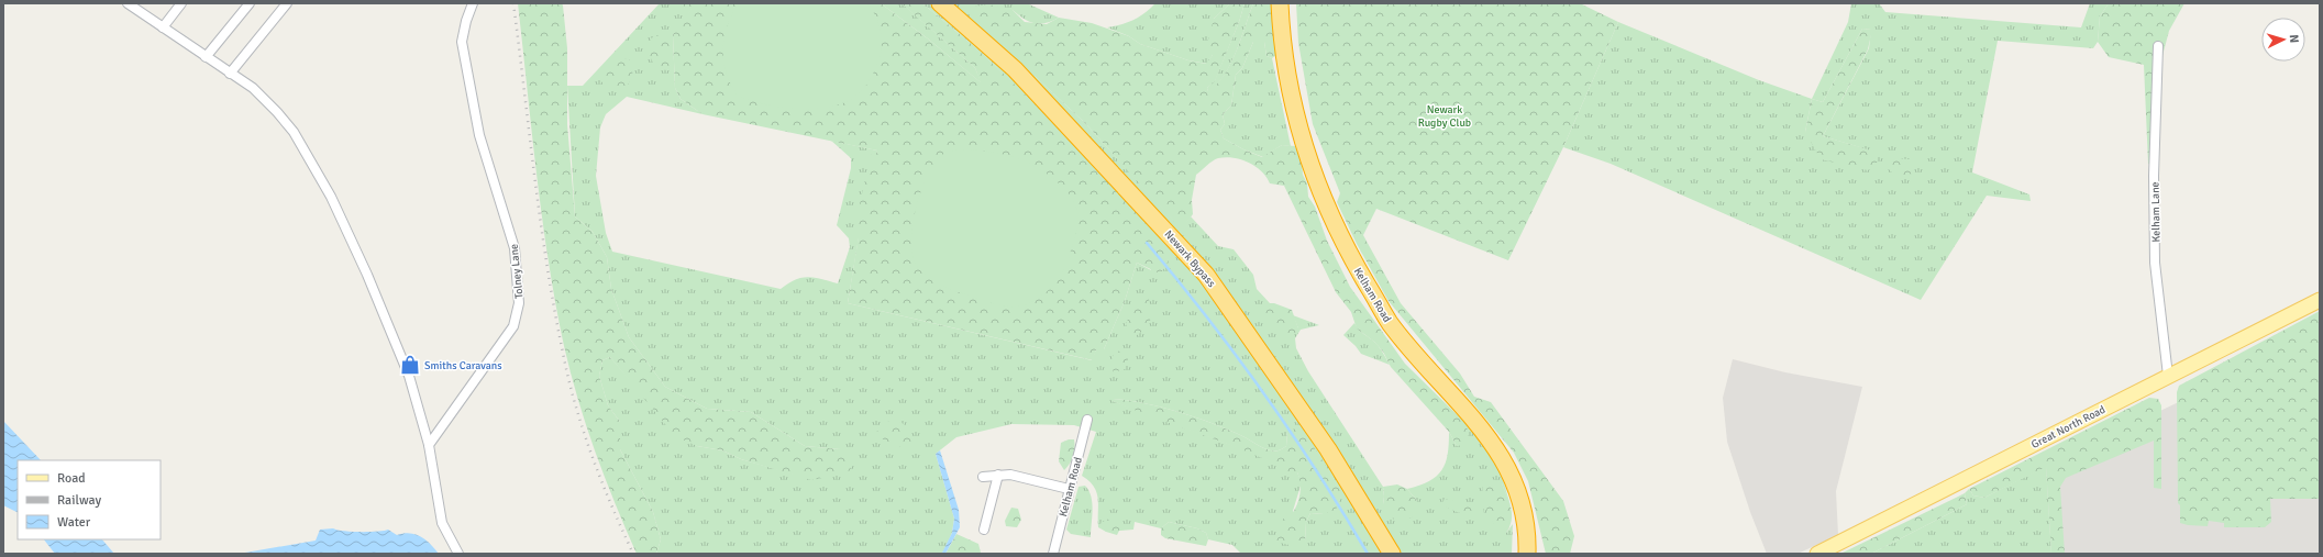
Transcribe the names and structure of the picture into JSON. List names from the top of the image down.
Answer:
{
  "streets": {
    "highway": ["Newark Bypass", "Kelham Road"],
    "main road": ["Great North Road"],
    "street": ["Kelham Lane", "Tolney Lane"]
  },
  "crossings": [
    ["Kelham Lane", "Great North Road"]
  ],
  "parks": ["Newark Rugby Club"],
  "places": {
    "shop": ["Smiths Caravans"]
  },
  "legend": ["Road", "Railway", "Water"],
  "north": "right"
}
